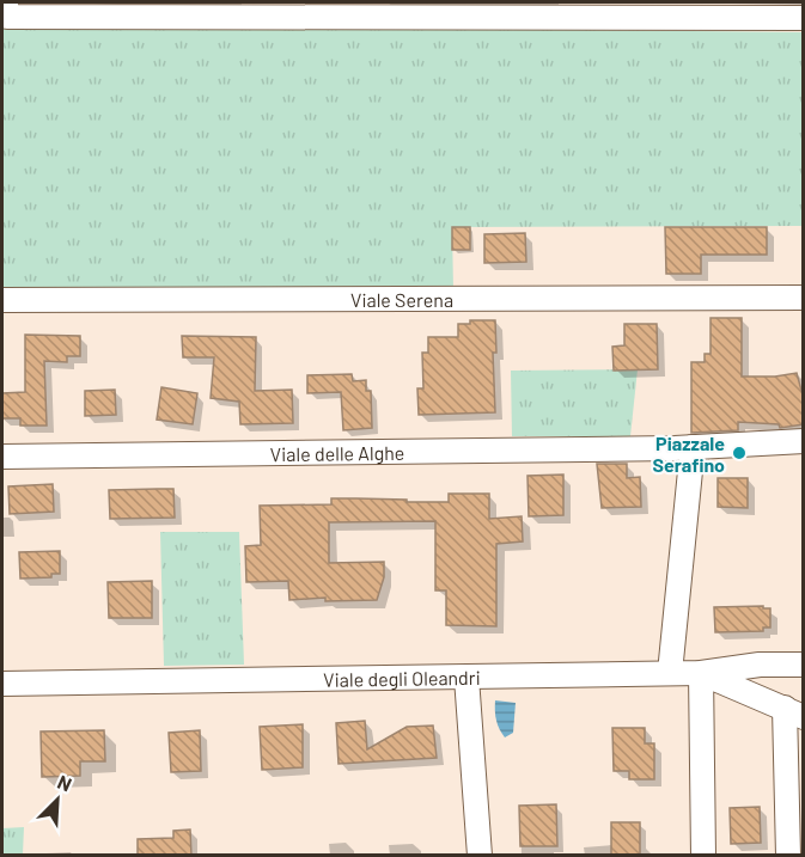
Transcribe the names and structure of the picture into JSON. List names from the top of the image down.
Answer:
{
  "streets": {
    "street": ["Viale Serena", "Viale delle Alghe", "Viale degli Oleandri"]
  },
  "places": ["Piazzale Serafino"],
  "north": "top right"
}
